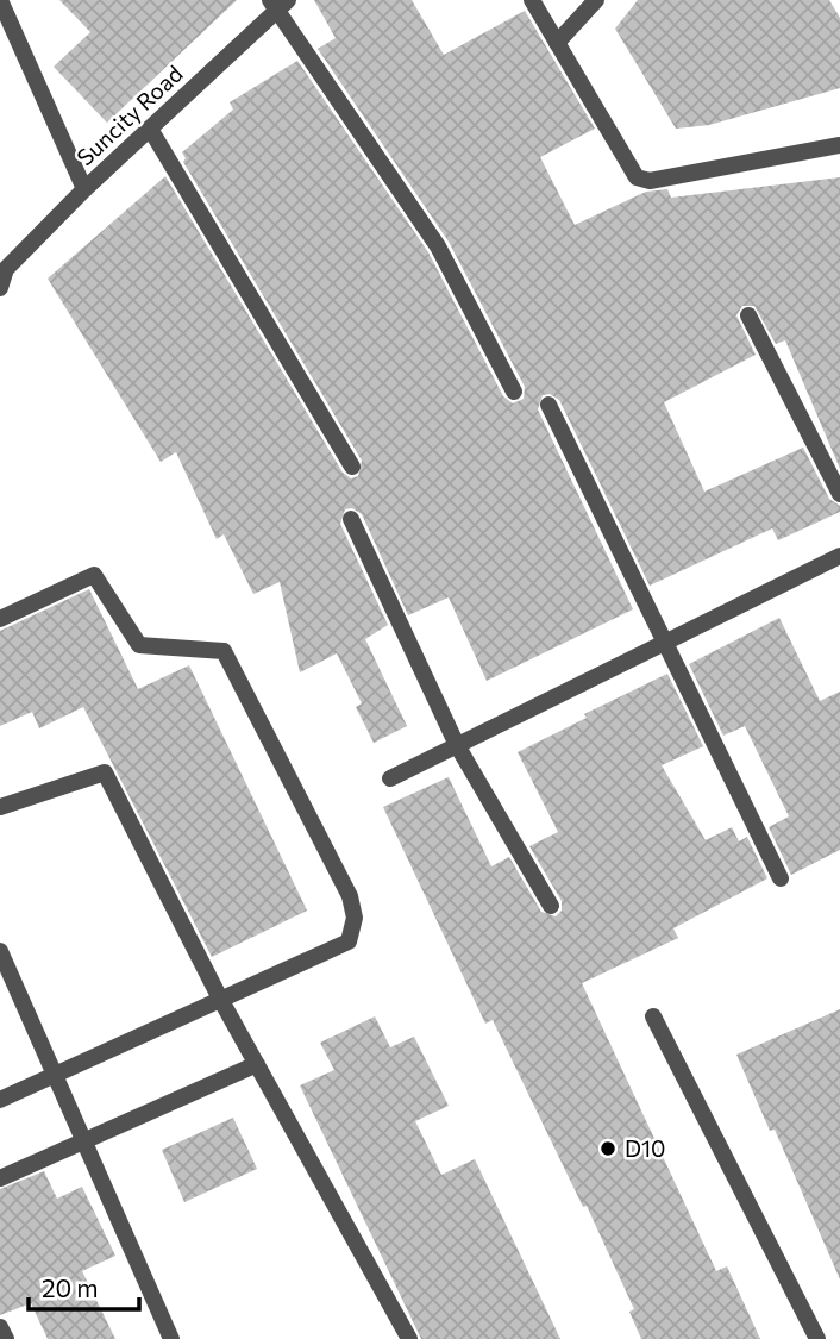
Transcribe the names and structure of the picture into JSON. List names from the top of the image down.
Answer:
{
  "streets": {
    "street": ["Suncity Road"]
  },
  "places": ["D10"],
  "scale_bar": "20 m"
}
